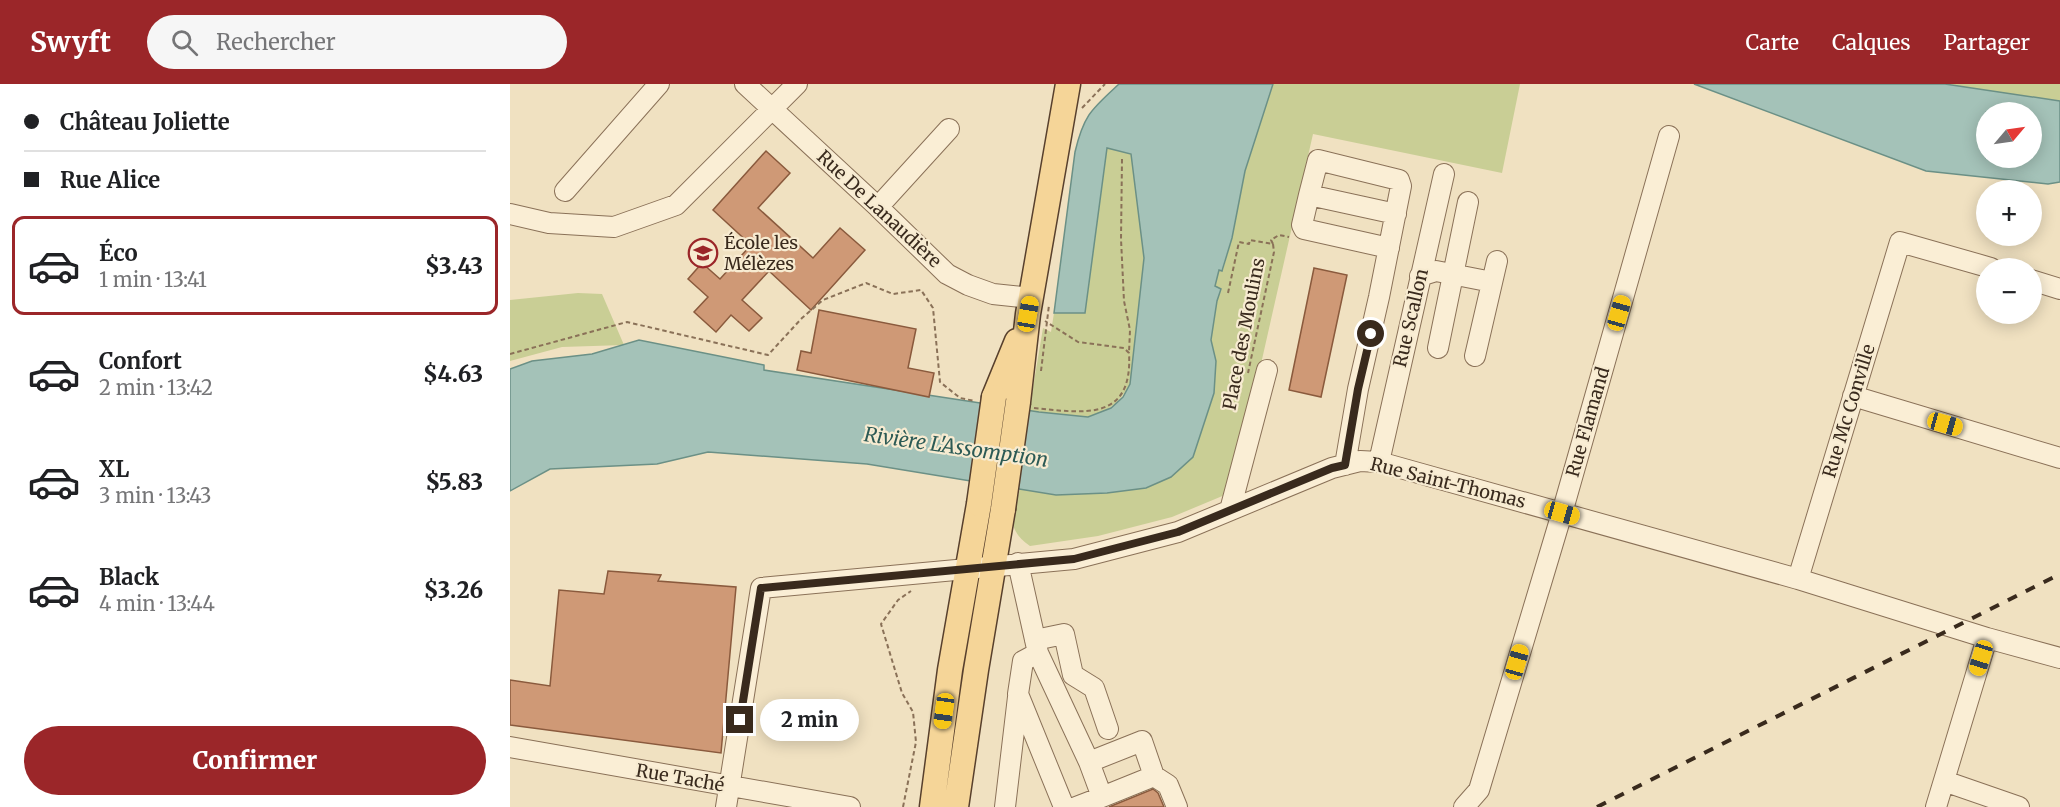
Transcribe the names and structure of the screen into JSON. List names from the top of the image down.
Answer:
{
  "streets": {
    "street": [
      "Rue De Lanaudière",
      "Rue Scallon",
      "Rue Mc Conville",
      "Rue Flamand",
      "Rue Saint-Thomas",
      "Rue Taché"
    ],
    "path": ["Place des Moulins"]
  },
  "crossings": [
    ["Rue Scallon", "Rue Saint-Thomas"],
    ["Rue Mc Conville", "Rue Saint-Thomas"],
    ["Rue Flamand", "Rue Saint-Thomas"],
    ["Rue Saint-Thomas", "Rue Taché"]
  ],
  "water": ["Rivière L'Assomption"],
  "places": {
    "school or university": ["École les Mélèzes"]
  },
  "north": "top right",
  "page": {
    "header": "Swyft",
    "search": "Rechercher",
    "nav": ["Carte", "Calques", "Partager"],
    "banner": ["Château Joliette", "Rue Alice"],
    "map_buttons": ["+", "−"],
    "list": [
      {
        "name": "Éco",
        "note": "1 min · 13:41",
        "value": "$3.43"
      },
      {
        "name": "Confort",
        "note": "2 min · 13:42",
        "value": "$4.63"
      },
      {
        "name": "XL",
        "note": "3 min · 13:43",
        "value": "$5.83"
      },
      {
        "name": "Black",
        "note": "4 min · 13:44",
        "value": "$3.26"
      }
    ],
    "bubble": "2 min",
    "buttons": "Confirmer"
  }
}
